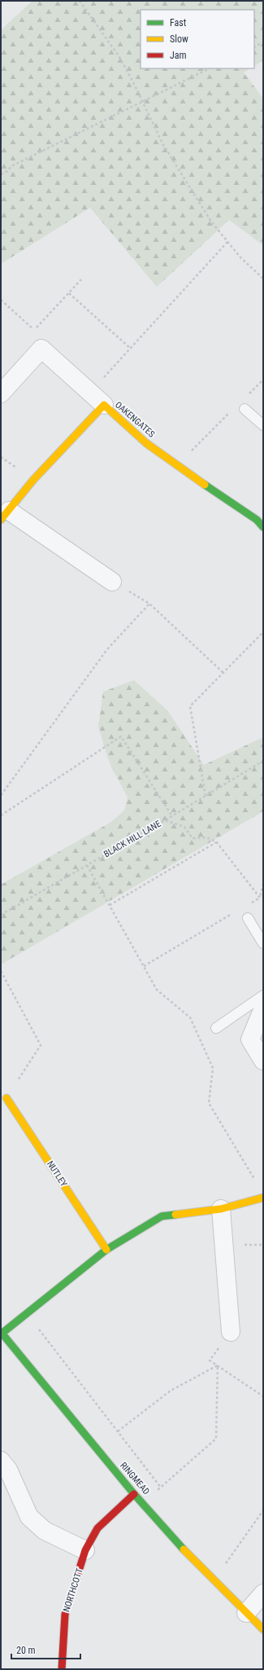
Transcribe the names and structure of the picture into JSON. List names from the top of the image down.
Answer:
{
  "streets": {
    "street": [
      "OAKENGATES",
      "NUTLEY",
      "RINGMEAD",
      "NORTHCOTT"
    ],
    "path": ["BLACK HILL LANE"]
  },
  "crossings": [
    ["RINGMEAD", "NORTHCOTT"]
  ],
  "legend": ["Fast", "Slow", "Jam"],
  "scale_bar": "20 m"
}
